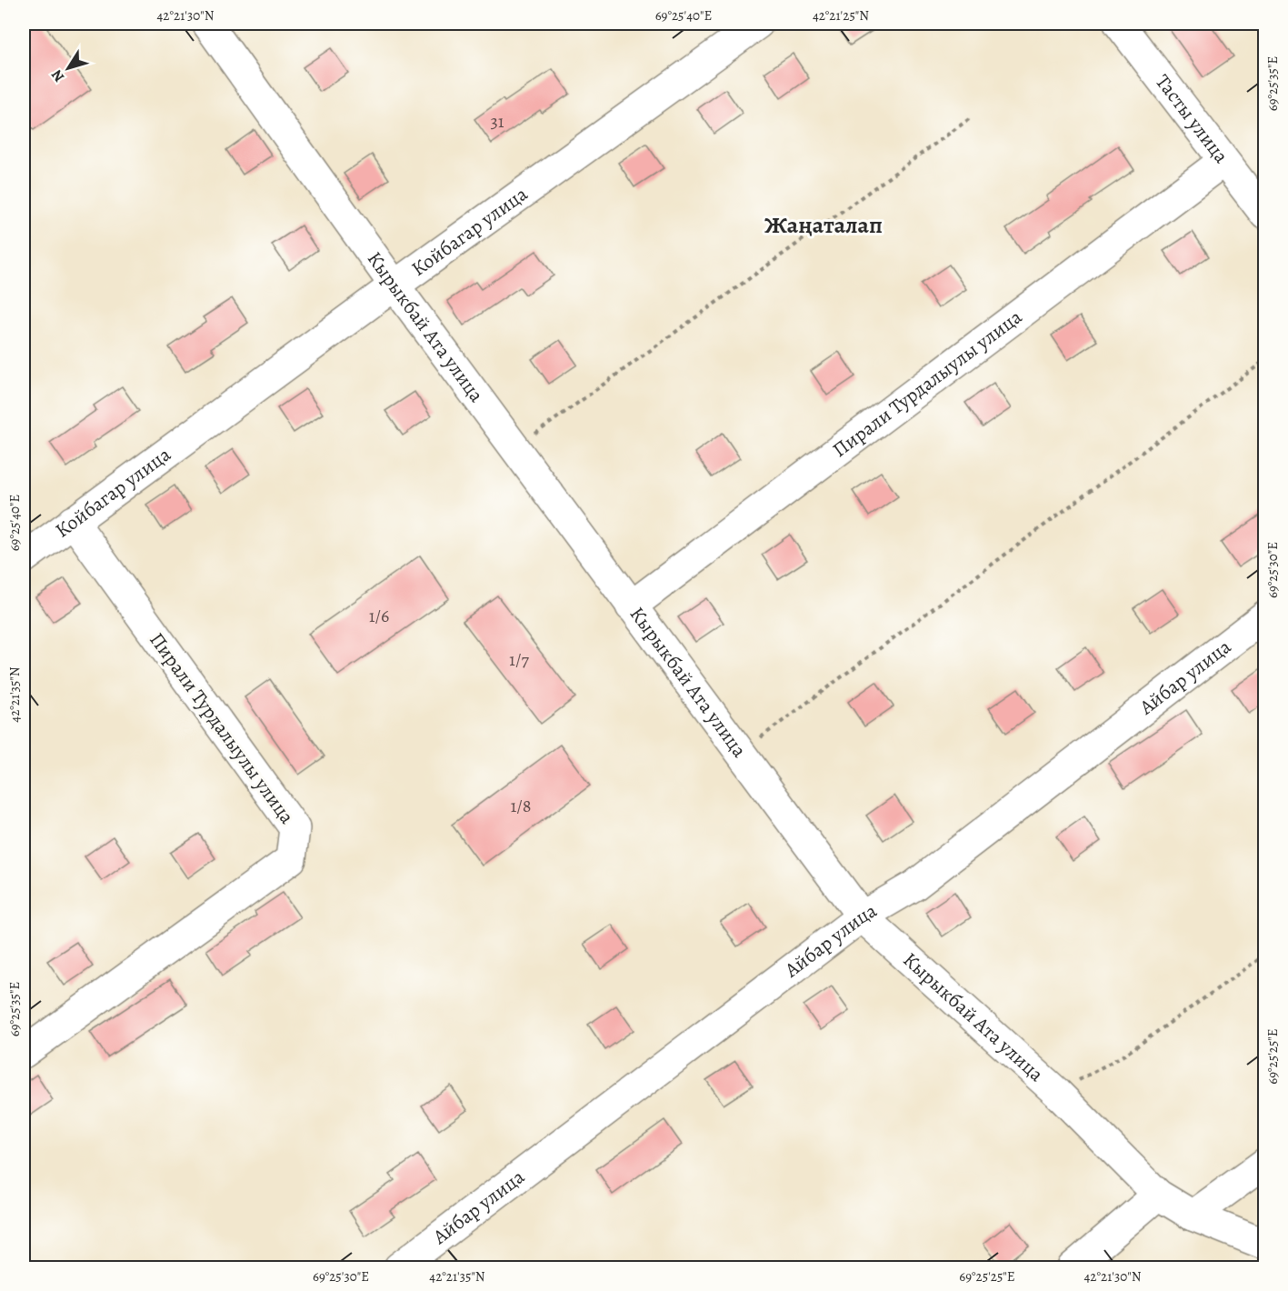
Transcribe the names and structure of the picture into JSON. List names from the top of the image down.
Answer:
{
  "streets": {
    "street": [
      "Тасты улица",
      "Койбагар улица",
      "Кырыкбай Ата улица",
      "Пирали Турдалыулы улица",
      "Айбар улица"
    ]
  },
  "crossings": [
    ["Тасты улица", "Пирали Турдалыулы улица"],
    ["Койбагар улица", "Кырыкбай Ата улица"],
    ["Койбагар улица", "Пирали Турдалыулы улица"],
    ["Кырыкбай Ата улица", "Пирали Турдалыулы улица"],
    ["Кырыкбай Ата улица", "Айбар улица"]
  ],
  "districts": ["Жаңаталап"],
  "house_numbers": [
    "31",
    "1/6",
    "1/7",
    "1/8"
  ],
  "north": "bottom left",
  "coordinates": [
    "42°21'30\"N",
    "69°25'40\"E",
    "42°21'25\"N",
    "69°25'35\"E",
    "69°25'30\"E",
    "42°21'35\"N",
    "69°25'25\"E"
  ]
}
